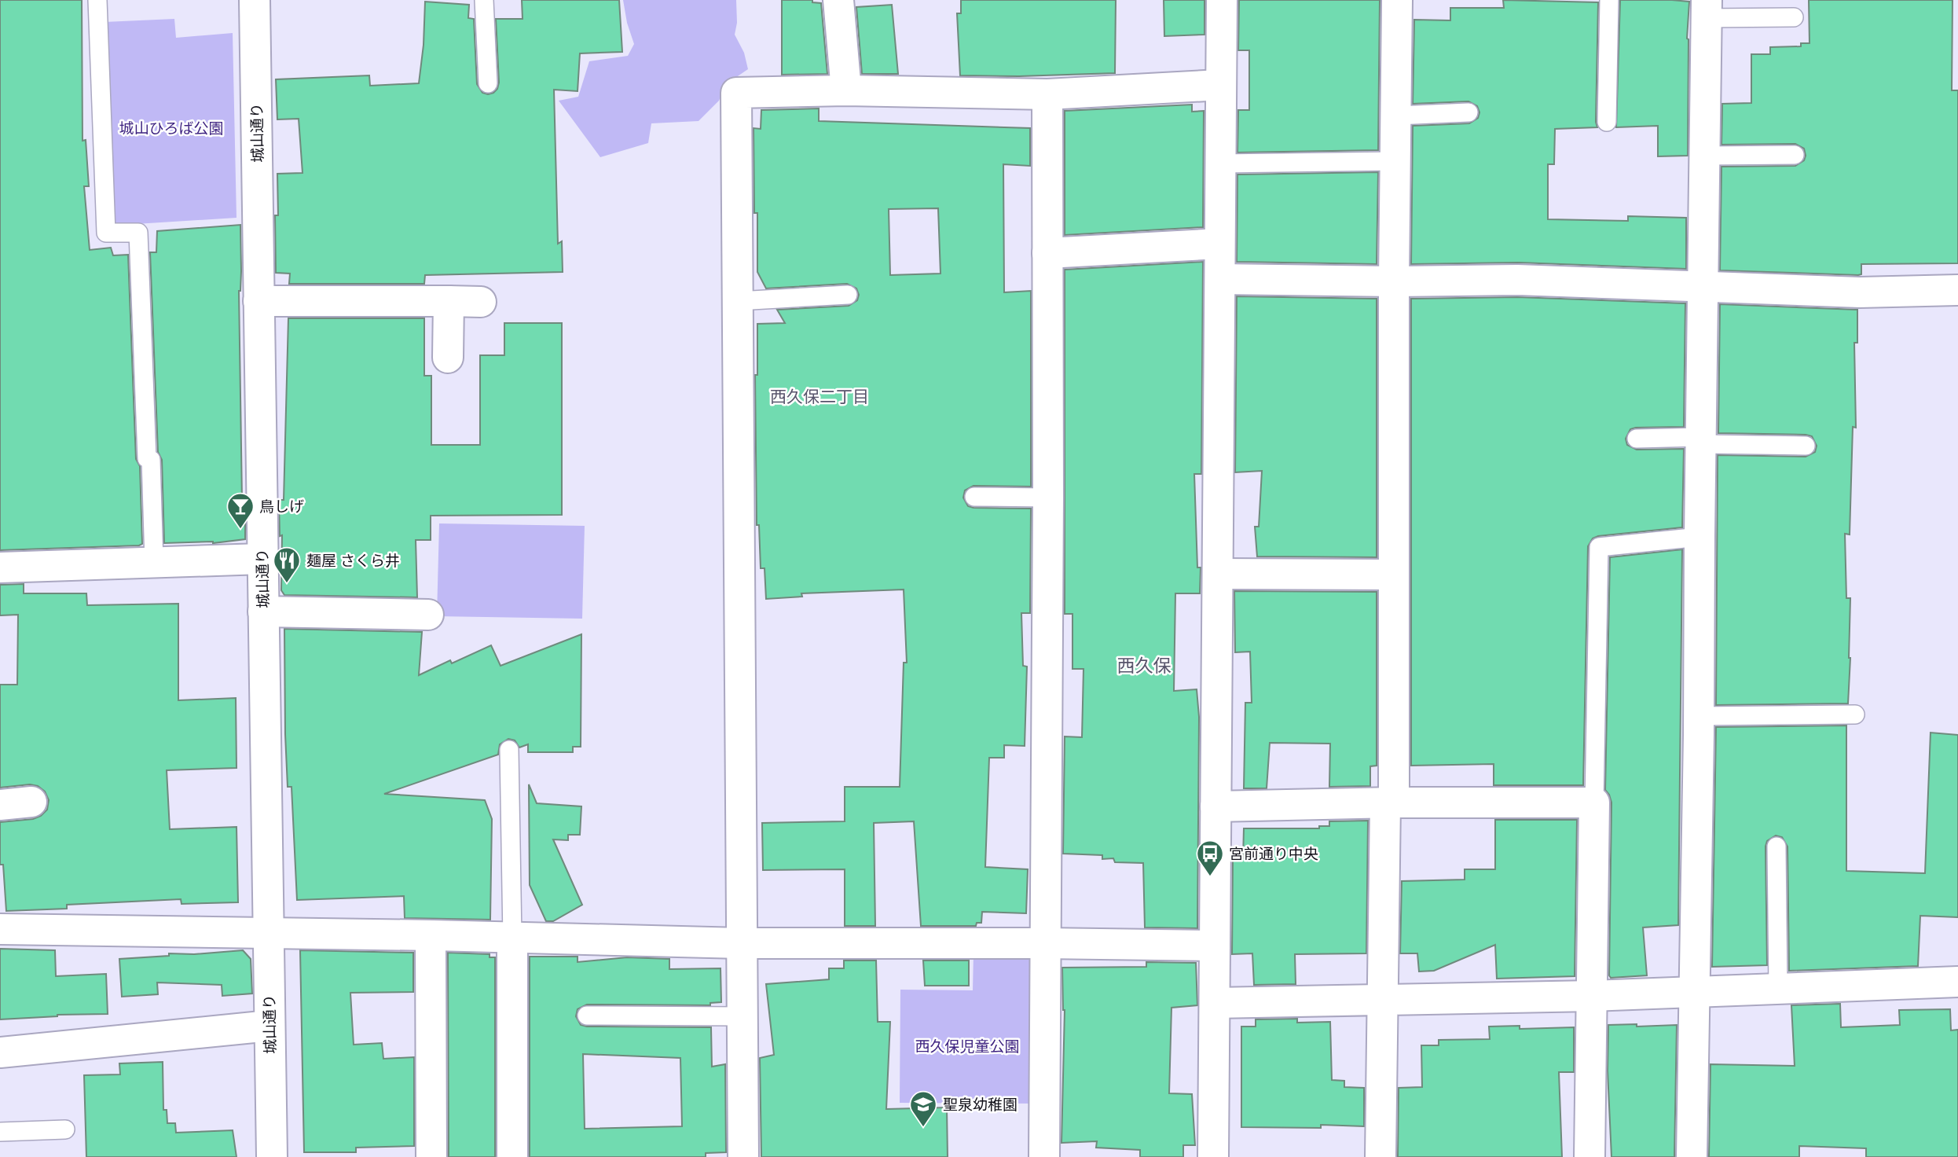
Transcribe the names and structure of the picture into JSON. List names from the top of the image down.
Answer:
{
  "streets": {
    "street": ["城山通り"]
  },
  "districts": ["西久保二丁目", "西久保"],
  "parks": ["城山ひろば公園", "西久保児童公園"],
  "places": {
    "bar": ["鳥しげ"],
    "restaurant": ["麺屋 さくら井"],
    "bus stop": ["宮前通り中央"],
    "school or university": ["聖泉幼稚園"]
  }
}
